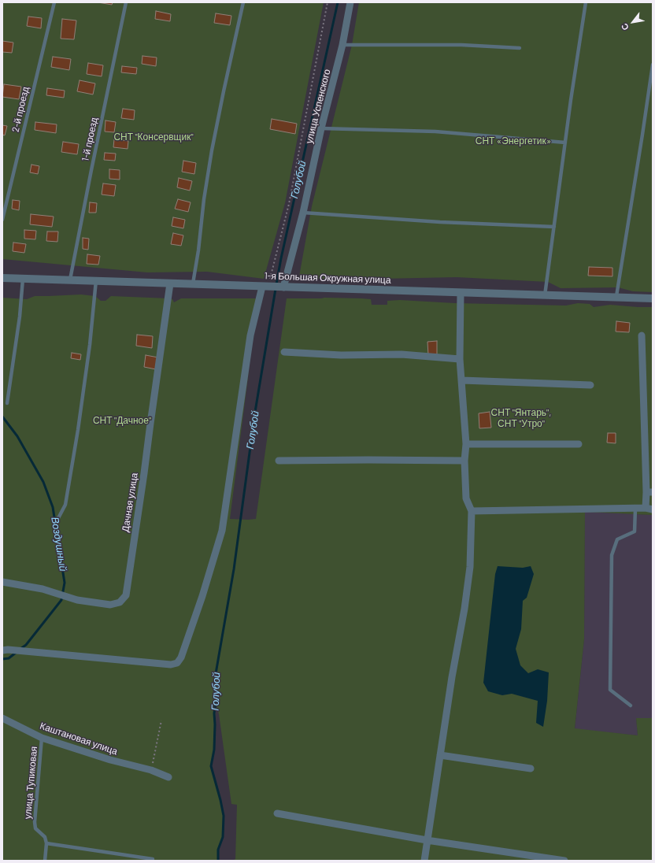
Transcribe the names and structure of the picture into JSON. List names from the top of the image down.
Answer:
{
  "streets": {
    "street": [
      "улица Успенского",
      "1-я Большая Окружная улица",
      "Дачная улица",
      "Каштановая улица"
    ],
    "lane": ["2-й проезд", "1-й проезд", "улица Тупиковая"]
  },
  "crossings": [
    ["улица Успенского", "1-я Большая Окружная улица"],
    ["1-й проезд", "1-я Большая Окружная улица"],
    ["1-я Большая Окружная улица", "Дачная улица"],
    ["Каштановая улица", "улица Тупиковая"]
  ],
  "water": ["Голубой", "Воздушный"],
  "parks": [
    "СНТ \"Консервщик\"",
    "СНТ «Энергетик»",
    "СНТ \"Янтарь\", СНТ \"Утро\"",
    "СНТ \"Дачное\""
  ],
  "north": "bottom left"
}
